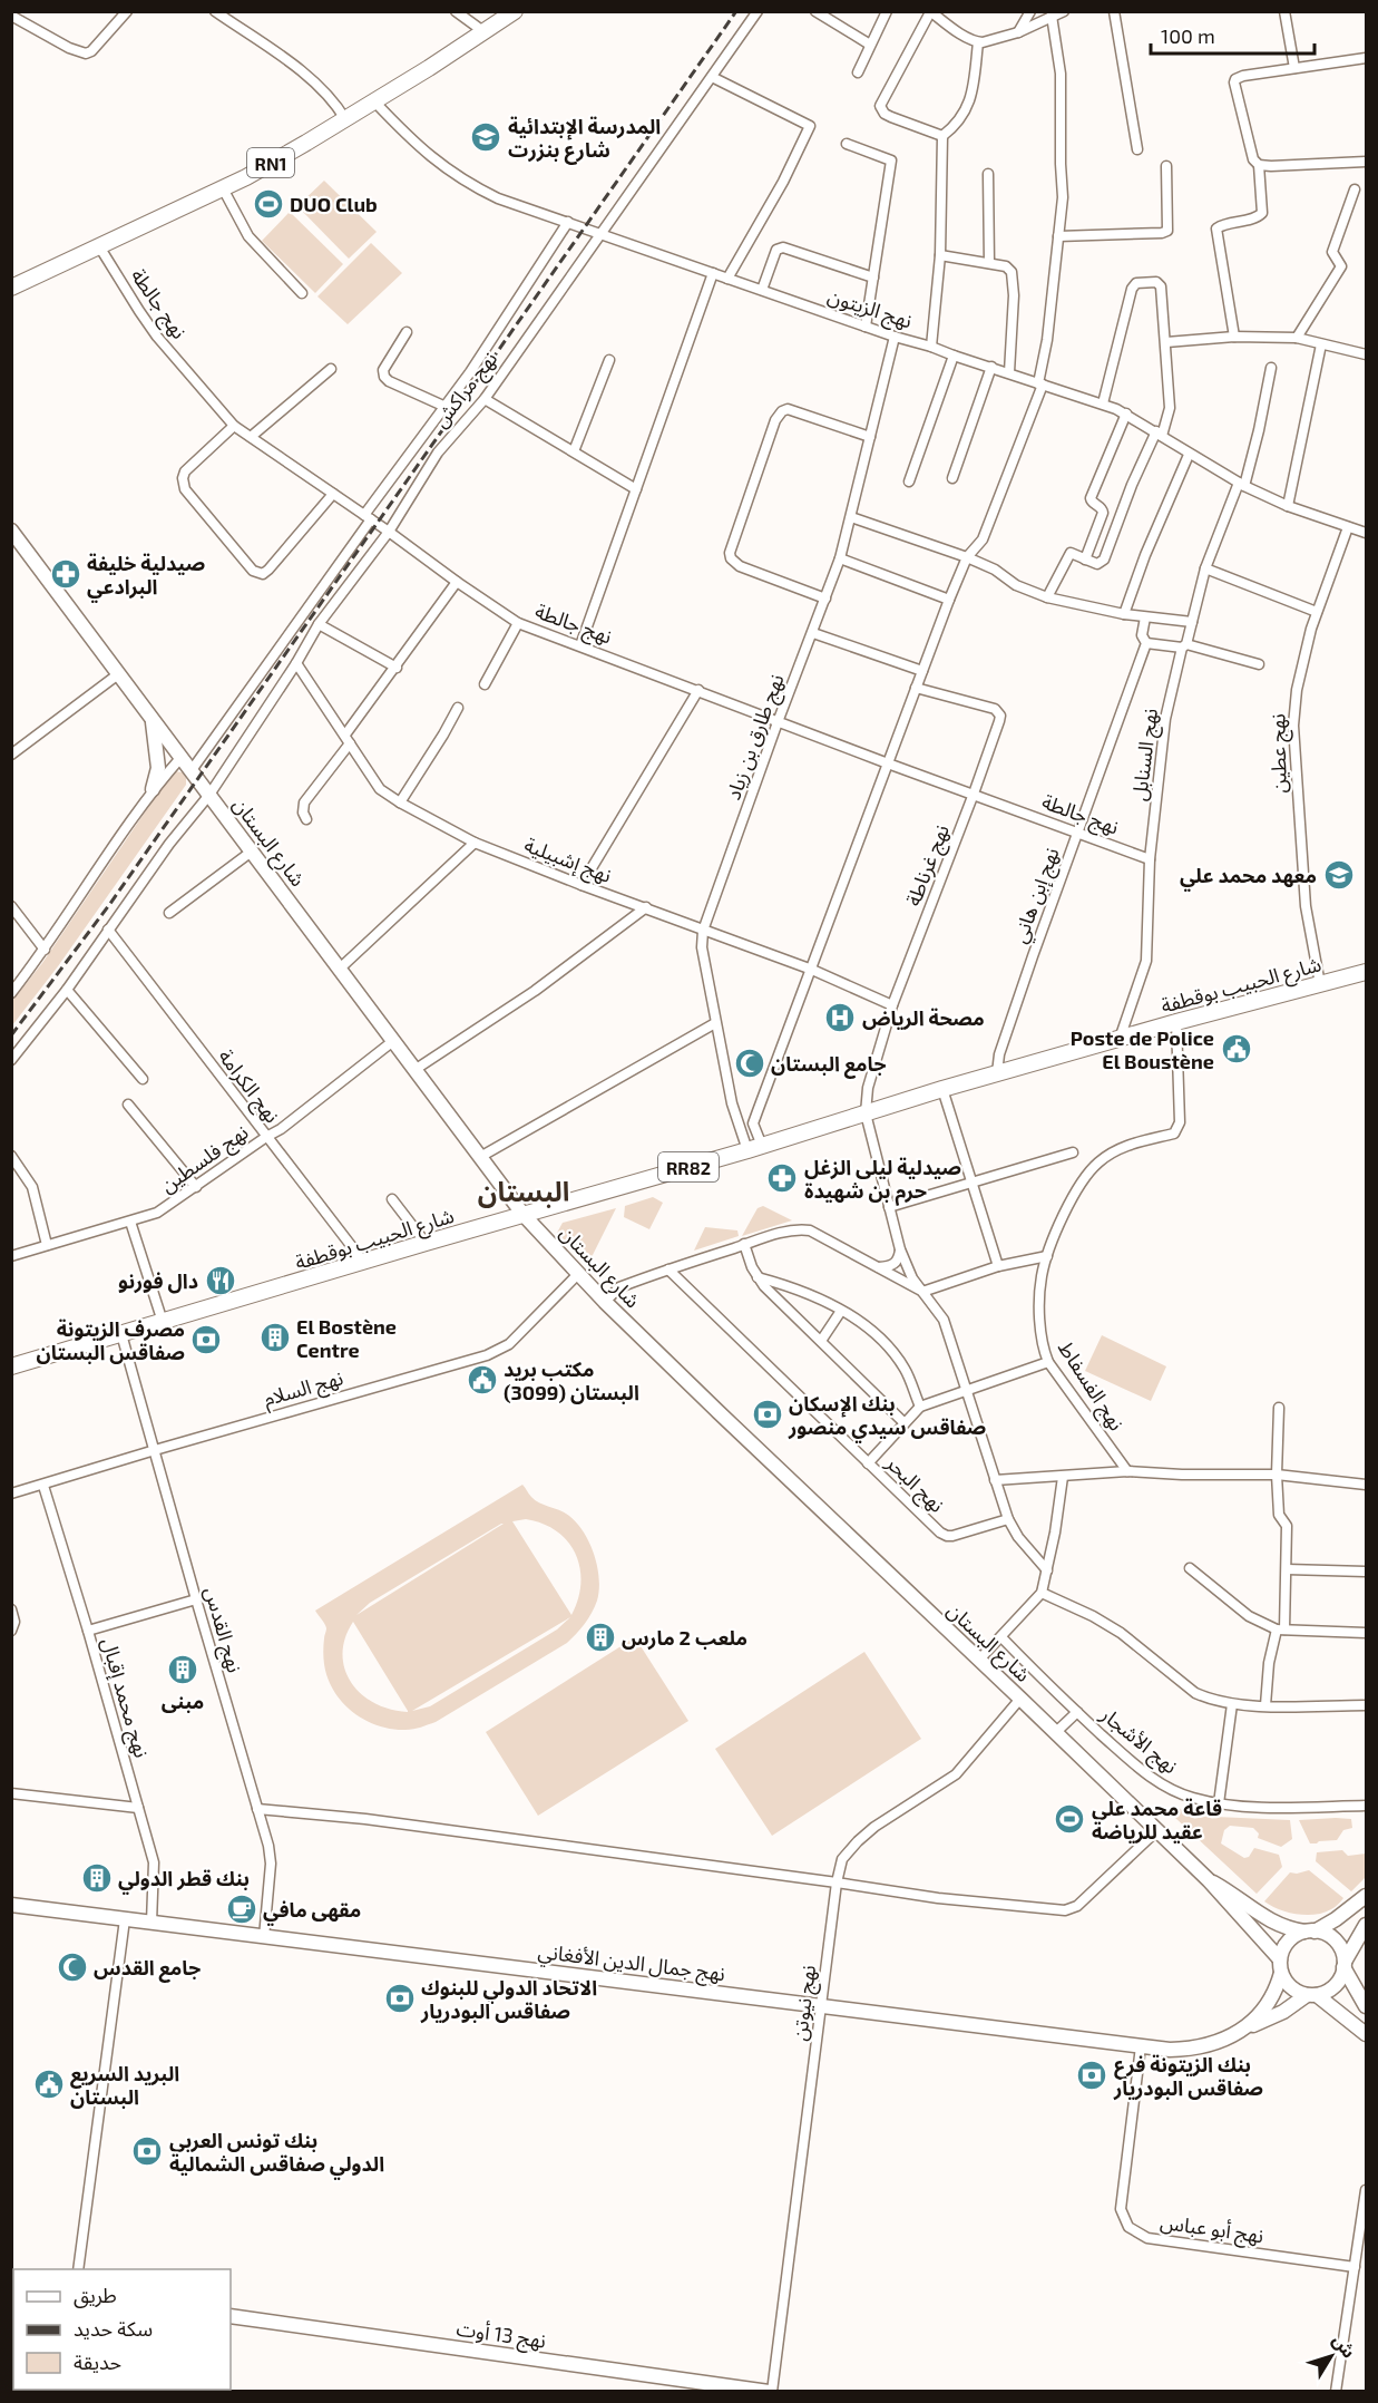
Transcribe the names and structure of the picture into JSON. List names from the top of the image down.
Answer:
{
  "streets": {
    "main road": [
      "RN1",
      "شارع البستان",
      "شارع الحبيب بوقطفة",
      "RR82",
      "نهج جمال الدين الأفغاني",
      "نهج 13 أوت"
    ],
    "street": [
      "نهج جالطة",
      "نهج الزيتون",
      "نهج مراكش",
      "نهج طارق بن زياد",
      "نهج عطين",
      "نهج السنابل",
      "نهج إشبيلية",
      "نهج غرناطة",
      "نهج إبن هاني",
      "نهج الكرامة",
      "نهج فلسطين",
      "نهج الفسفاط",
      "نهج السلام",
      "نهج البحر",
      "نهج القدس",
      "نهج محمد إقبال",
      "نهج الأشجار",
      "نهج نيوتن",
      "نهج أبو عباس"
    ]
  },
  "crossings": [
    ["RN1", "نهج جالطة"],
    ["RN1", "نهج الزيتون"],
    ["نهج جالطة", "نهج مراكش"],
    ["نهج جالطة", "نهج طارق بن زياد"],
    ["نهج جالطة", "نهج السنابل"],
    ["نهج جالطة", "نهج غرناطة"],
    ["نهج جالطة", "نهج إبن هاني"],
    ["نهج الزيتون", "نهج مراكش"],
    ["نهج الزيتون", "نهج طارق بن زياد"],
    ["نهج الزيتون", "نهج عطين"],
    ["نهج الزيتون", "نهج السنابل"],
    ["نهج مراكش", "شارع البستان"],
    ["نهج مراكش", "نهج إشبيلية"],
    ["نهج مراكش", "نهج الكرامة"],
    ["نهج طارق بن زياد", "نهج إشبيلية"],
    ["نهج طارق بن زياد", "شارع الحبيب بوقطفة"],
    ["نهج عطين", "شارع الحبيب بوقطفة"],
    ["نهج السنابل", "شارع الحبيب بوقطفة"],
    ["شارع البستان", "شارع الحبيب بوقطفة"],
    ["شارع البستان", "نهج فلسطين"],
    ["شارع البستان", "نهج السلام"],
    ["شارع البستان", "نهج جمال الدين الأفغاني"],
    ["شارع البستان", "نهج نيوتن"],
    ["نهج إشبيلية", "نهج غرناطة"],
    ["نهج غرناطة", "شارع الحبيب بوقطفة"],
    ["نهج إبن هاني", "شارع الحبيب بوقطفة"],
    ["شارع الحبيب بوقطفة", "نهج الكرامة"],
    ["شارع الحبيب بوقطفة", "نهج الفسفاط"],
    ["شارع الحبيب بوقطفة", "نهج القدس"],
    ["نهج الكرامة", "نهج فلسطين"],
    ["نهج السلام", "نهج القدس"],
    ["نهج السلام", "نهج محمد إقبال"],
    ["نهج القدس", "نهج جمال الدين الأفغاني"],
    ["نهج محمد إقبال", "نهج جمال الدين الأفغاني"],
    ["نهج جمال الدين الأفغاني", "نهج نيوتن"],
    ["نهج جمال الدين الأفغاني", "نهج أبو عباس"],
    ["نهج نيوتن", "نهج 13 أوت"]
  ],
  "districts": ["البستان"],
  "places": {
    "school or university": ["المدرسة الإبتدائية شارع بنزرت", "معهد محمد علي"],
    "sports": ["DUO Club", "قاعة محمد علي عقيد للرياضة"],
    "pharmacy": ["صيدلية خليفة البرادعي", "صيدلية ليلى الزغل حرم بن شهيدة"],
    "hospital": ["مصحة الرياض"],
    "public building": ["Poste de Police El Boustène", "مكتب بريد البستان (3099)", "البريد السريع البستان"],
    "mosque": ["جامع البستان", "جامع القدس"],
    "restaurant": ["دال فورنو"],
    "building": [
      "El Bostène Centre",
      "ملعب 2 مارس",
      "مبنى",
      "بنك قطر الدولي"
    ],
    "bank": [
      "مصرف الزيتونة صفاقس البستان",
      "بنك الإسكان صفاقس سيدي منصور",
      "الاتحاد الدولي للبنوك صفاقس البودريار",
      "بنك الزيتونة فرع صفاقس البودريار",
      "بنك تونس العربي الدولي صفاقس الشمالية"
    ],
    "cafe": ["مقهى مافي"]
  },
  "legend": ["طريق", "سكة حديد", "حديقة"],
  "scale_bar": "100 m",
  "north": "top right"
}
